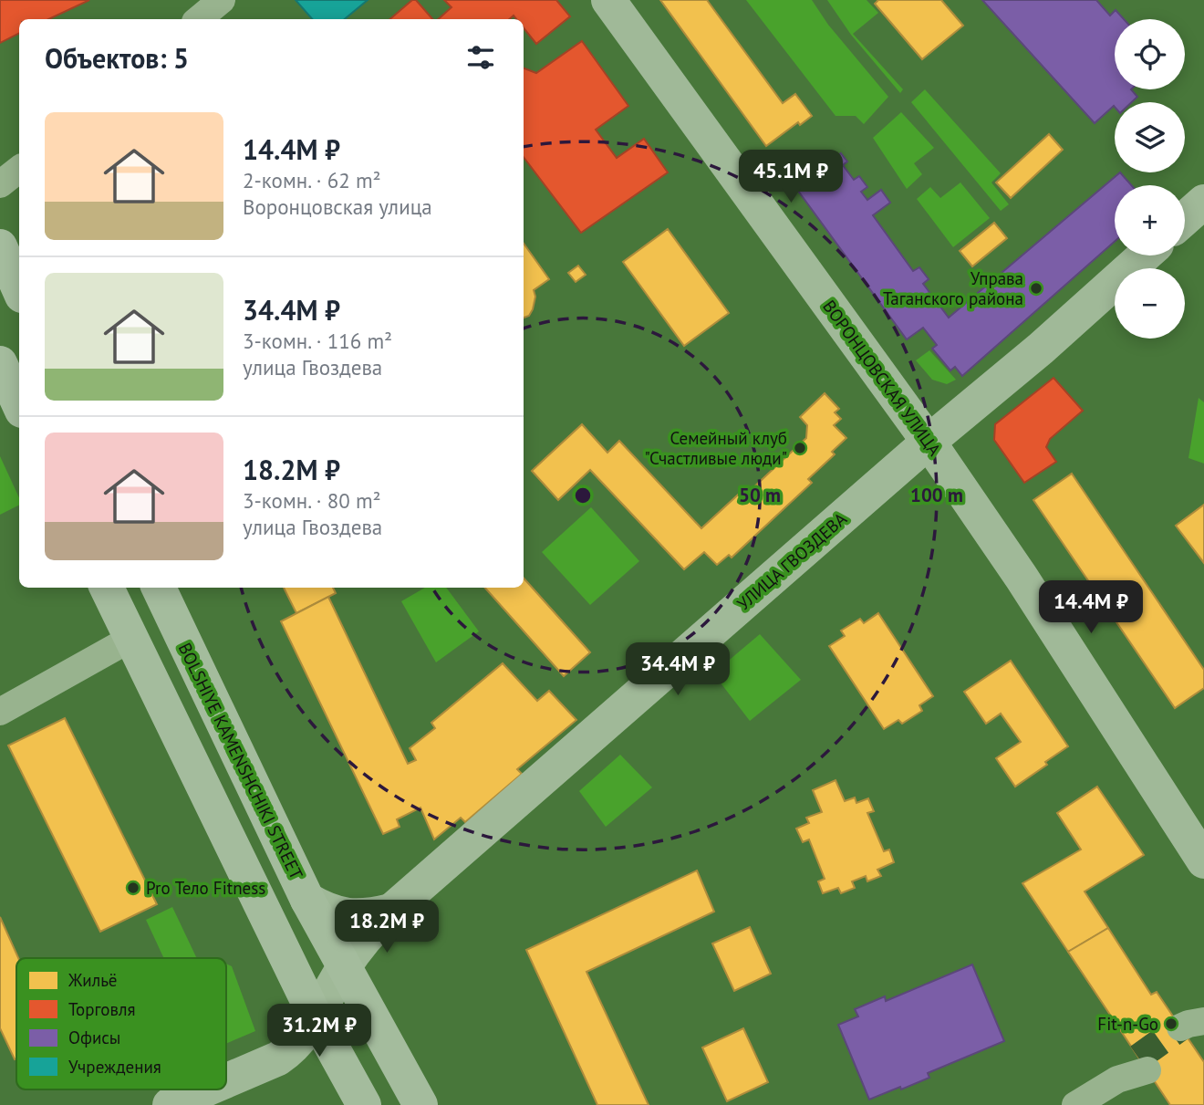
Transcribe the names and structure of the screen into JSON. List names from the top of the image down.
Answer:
{
  "streets": {
    "main road": ["BOLSHIYE KAMENSHCHIKI STREET"],
    "street": ["ВОРОНЦОВСКАЯ УЛИЦА", "УЛИЦА ГВОЗДЕВА"]
  },
  "crossings": [
    ["ВОРОНЦОВСКАЯ УЛИЦА", "УЛИЦА ГВОЗДЕВА"],
    ["УЛИЦА ГВОЗДЕВА", "BOLSHIYE KAMENSHCHIKI STREET"]
  ],
  "places": [
    "Управа Таганского района",
    "Семейный клуб \"Счастливые люди\"",
    "Pro Тело Fitness",
    "Fit-n-Go"
  ],
  "legend": [
    "Жильё",
    "Торговля",
    "Офисы",
    "Учреждения"
  ],
  "page": {
    "map_buttons": ["+", "−"],
    "heading": "Объектов: 5",
    "list": [
      {
        "name": "14.4M ₽",
        "note": "2-комн. · 62 m² · Воронцовская улица"
      },
      {
        "name": "34.4M ₽",
        "note": "3-комн. · 116 m² · улица Гвоздева"
      },
      {
        "name": "18.2M ₽",
        "note": "3-комн. · 80 m² · улица Гвоздева"
      }
    ],
    "price": [
      "45.1M ₽",
      "14.4M ₽",
      "34.4M ₽",
      "18.2M ₽",
      "31.2M ₽"
    ]
  },
  "rings": ["50 m", "100 m"]
}
